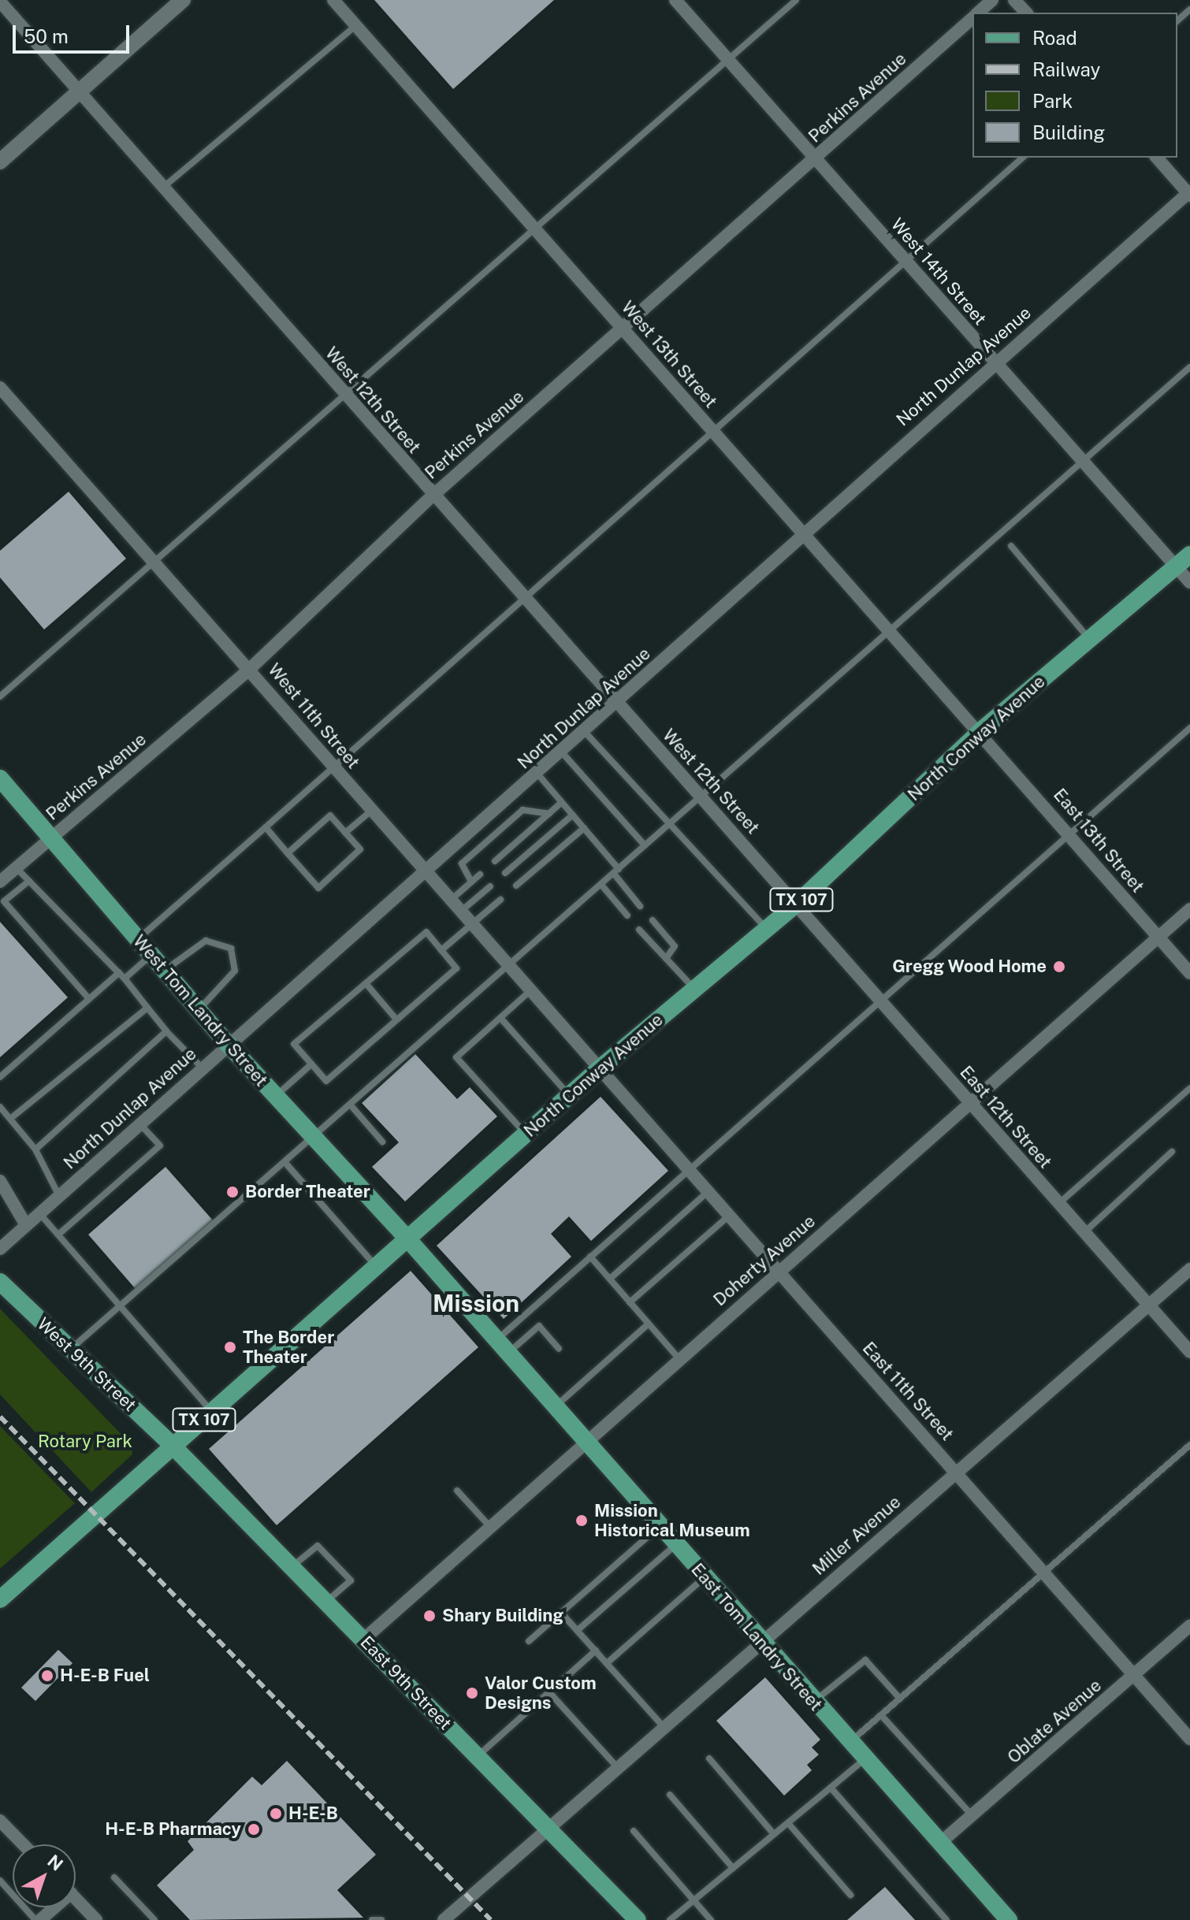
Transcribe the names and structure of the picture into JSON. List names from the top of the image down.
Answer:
{
  "streets": {
    "main road": [
      "North Conway Avenue",
      "TX 107",
      "West Tom Landry Street",
      "West 9th Street",
      "East Tom Landry Street",
      "East 9th Street"
    ],
    "street": [
      "Perkins Avenue",
      "West 14th Street",
      "West 13th Street",
      "North Dunlap Avenue",
      "West 12th Street",
      "West 11th Street",
      "East 13th Street",
      "East 12th Street",
      "Doherty Avenue",
      "East 11th Street",
      "Miller Avenue",
      "Oblate Avenue"
    ]
  },
  "crossings": [
    ["Perkins Avenue", "West 14th Street"],
    ["Perkins Avenue", "West 13th Street"],
    ["Perkins Avenue", "West 12th Street"],
    ["Perkins Avenue", "West 11th Street"],
    ["Perkins Avenue", "West Tom Landry Street"],
    ["West 14th Street", "North Dunlap Avenue"],
    ["West 14th Street", "North Conway Avenue"],
    ["West 13th Street", "North Dunlap Avenue"],
    ["West 13th Street", "North Conway Avenue"],
    ["West 13th Street", "East 13th Street"],
    ["North Dunlap Avenue", "West 12th Street"],
    ["North Dunlap Avenue", "West 11th Street"],
    ["North Dunlap Avenue", "West Tom Landry Street"],
    ["West 12th Street", "North Conway Avenue"],
    ["West 12th Street", "East 12th Street"],
    ["West 11th Street", "North Conway Avenue"],
    ["West 11th Street", "East 11th Street"],
    ["North Conway Avenue", "East 13th Street"],
    ["North Conway Avenue", "West Tom Landry Street"],
    ["North Conway Avenue", "East 12th Street"],
    ["North Conway Avenue", "West 9th Street"],
    ["North Conway Avenue", "East 11th Street"],
    ["North Conway Avenue", "East Tom Landry Street"],
    ["North Conway Avenue", "East 9th Street"],
    ["East 13th Street", "Doherty Avenue"],
    ["West Tom Landry Street", "East Tom Landry Street"],
    ["East 12th Street", "Doherty Avenue"],
    ["East 12th Street", "Miller Avenue"],
    ["Doherty Avenue", "East 11th Street"],
    ["Doherty Avenue", "East Tom Landry Street"],
    ["Doherty Avenue", "East 9th Street"],
    ["West 9th Street", "East 9th Street"],
    ["East 11th Street", "Miller Avenue"],
    ["East 11th Street", "Oblate Avenue"],
    ["Miller Avenue", "East Tom Landry Street"],
    ["Miller Avenue", "East 9th Street"],
    ["East Tom Landry Street", "Oblate Avenue"]
  ],
  "districts": ["Mission"],
  "parks": ["Rotary Park"],
  "places": [
    "Gregg Wood Home",
    "Border Theater",
    "The Border Theater",
    "Mission Historical Museum",
    "Shary Building",
    "H-E-B Fuel",
    "Valor Custom Designs",
    "H-E-B",
    "H-E-B Pharmacy"
  ],
  "legend": [
    "Road",
    "Railway",
    "Park",
    "Building"
  ],
  "scale_bar": "50 m",
  "north": "top right"
}
